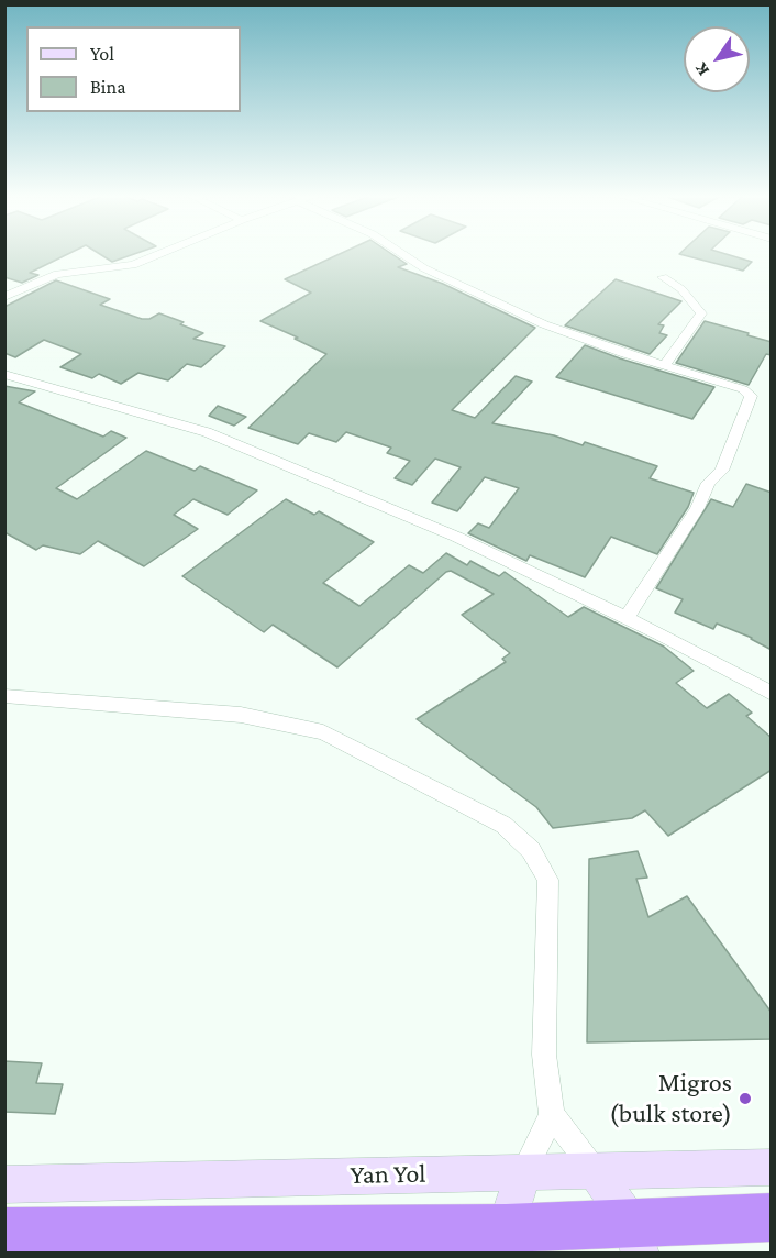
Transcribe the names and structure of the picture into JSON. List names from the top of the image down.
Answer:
{
  "streets": {
    "street": ["Yan Yol"]
  },
  "places": ["Migros (bulk store)"],
  "legend": ["Yol", "Bina"],
  "north": "bottom left"
}
